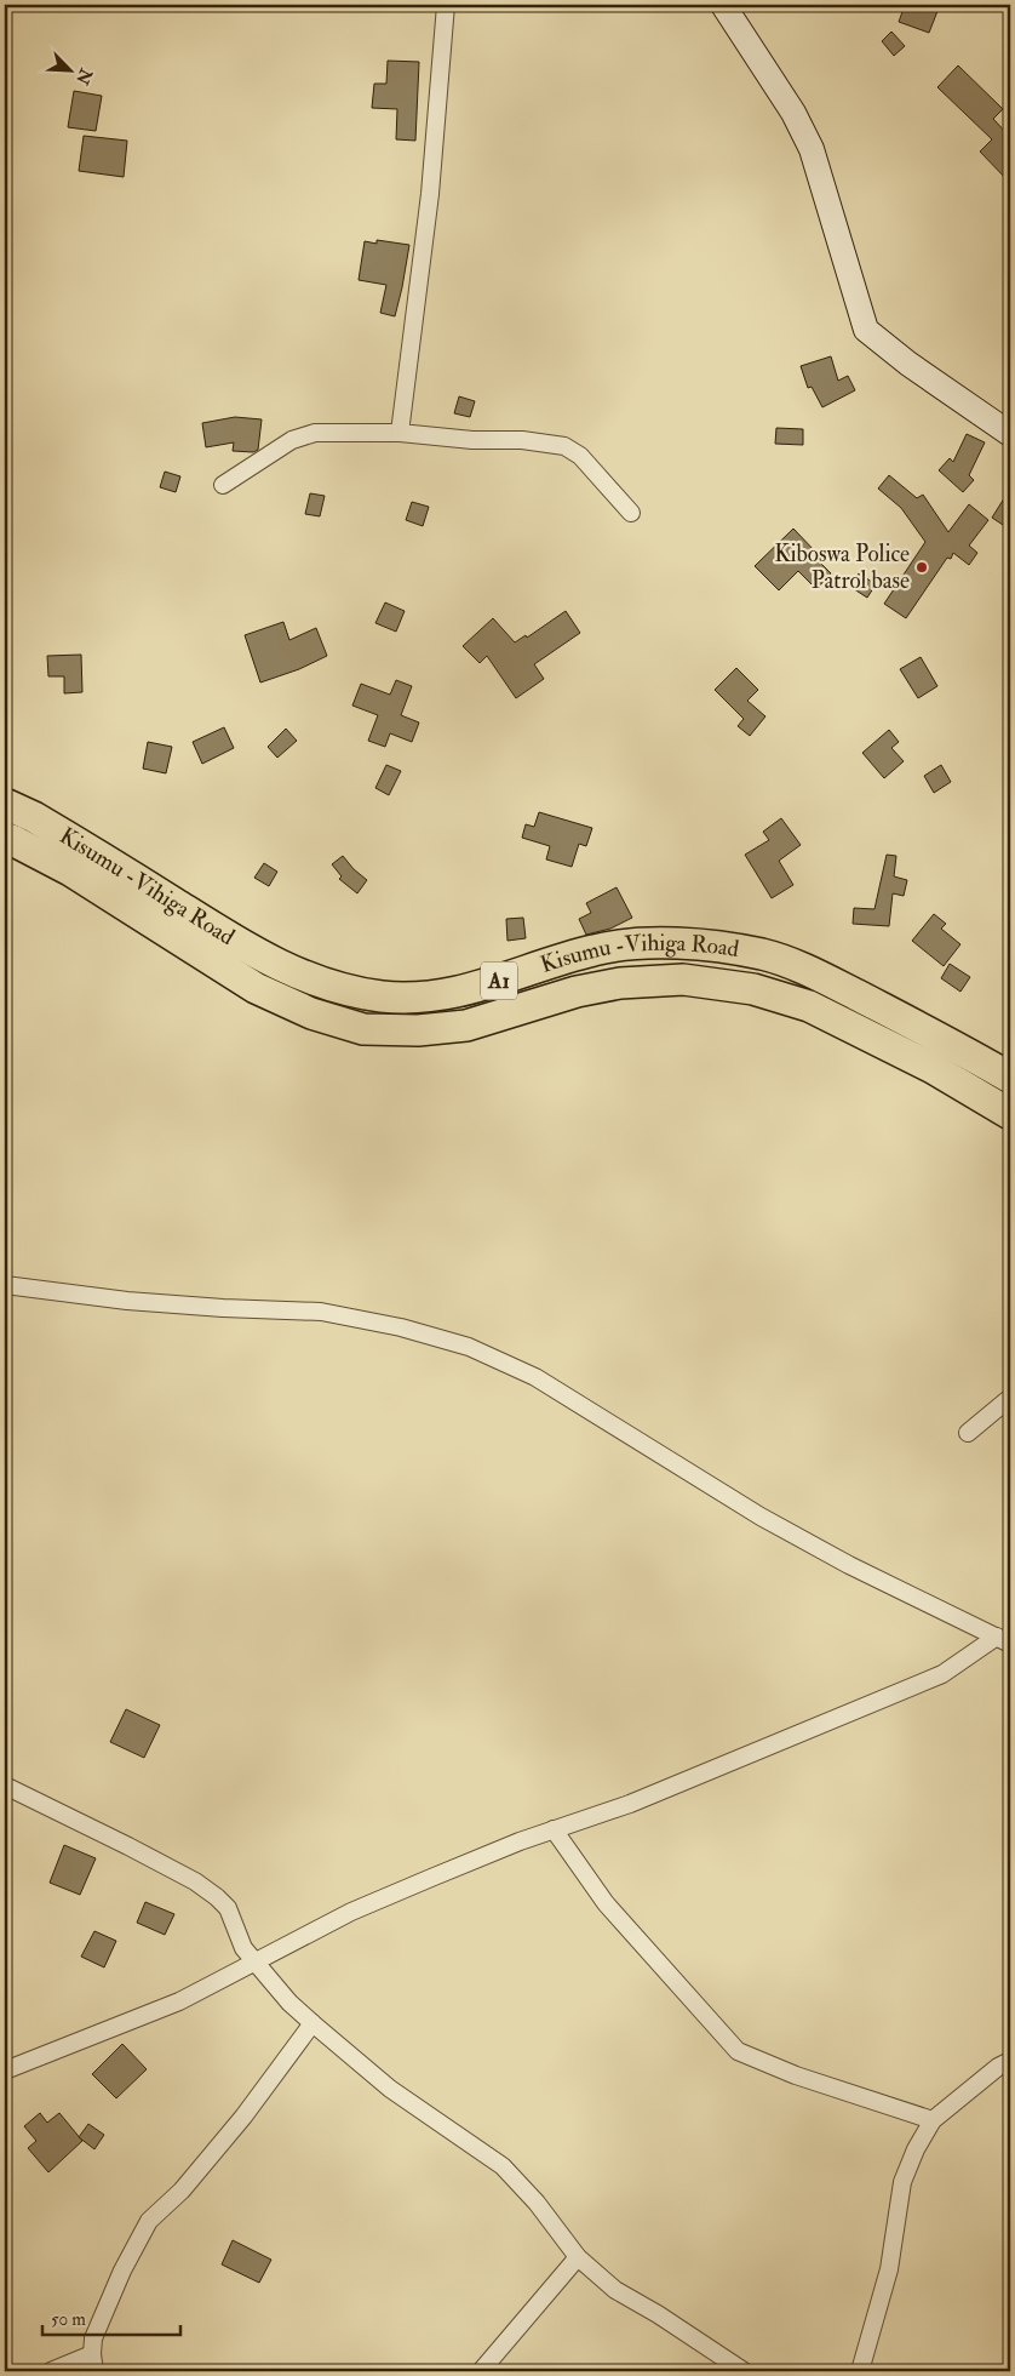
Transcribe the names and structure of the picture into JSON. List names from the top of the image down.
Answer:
{
  "streets": {
    "highway": ["Kisumu -Vihiga Road", "A1"]
  },
  "places": ["Kiboswa Police Patrol base"],
  "scale_bar": "50 m",
  "north": "bottom right"
}
